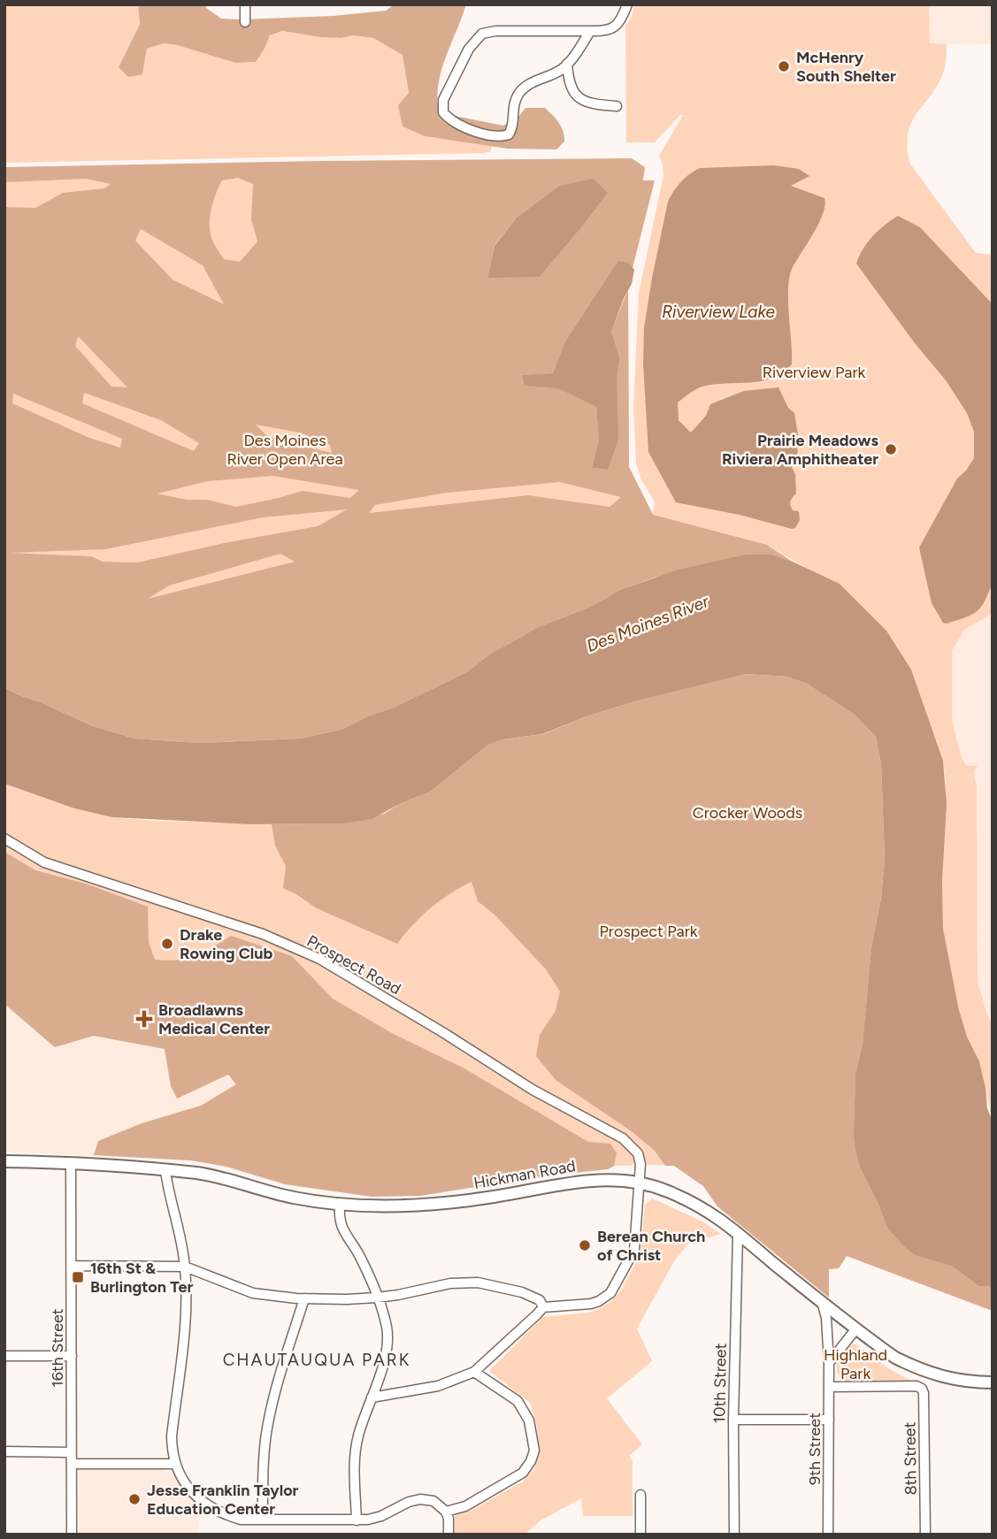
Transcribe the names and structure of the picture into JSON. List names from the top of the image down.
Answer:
{
  "streets": {
    "main road": ["Hickman Road"],
    "street": [
      "Prospect Road",
      "16th Street",
      "10th Street",
      "9th Street",
      "8th Street"
    ]
  },
  "crossings": [
    ["Prospect Road", "Hickman Road"],
    ["Hickman Road", "16th Street"],
    ["Hickman Road", "10th Street"],
    ["Hickman Road", "9th Street"],
    ["9th Street", "8th Street"]
  ],
  "districts": ["CHAUTAUQUA PARK"],
  "water": ["Riverview Lake", "Des Moines River"],
  "parks": [
    "Riverview Park",
    "Des Moines River Open Area",
    "Crocker Woods",
    "Prospect Park",
    "Highland Park"
  ],
  "places": {
    "other": [
      "McHenry South Shelter",
      "Prairie Meadows Riviera Amphitheater",
      "Drake Rowing Club",
      "Berean Church of Christ",
      "Jesse Franklin Taylor Education Center"
    ],
    "health": ["Broadlawns Medical Center"],
    "transit": ["16th St & Burlington Ter"]
  }
}
